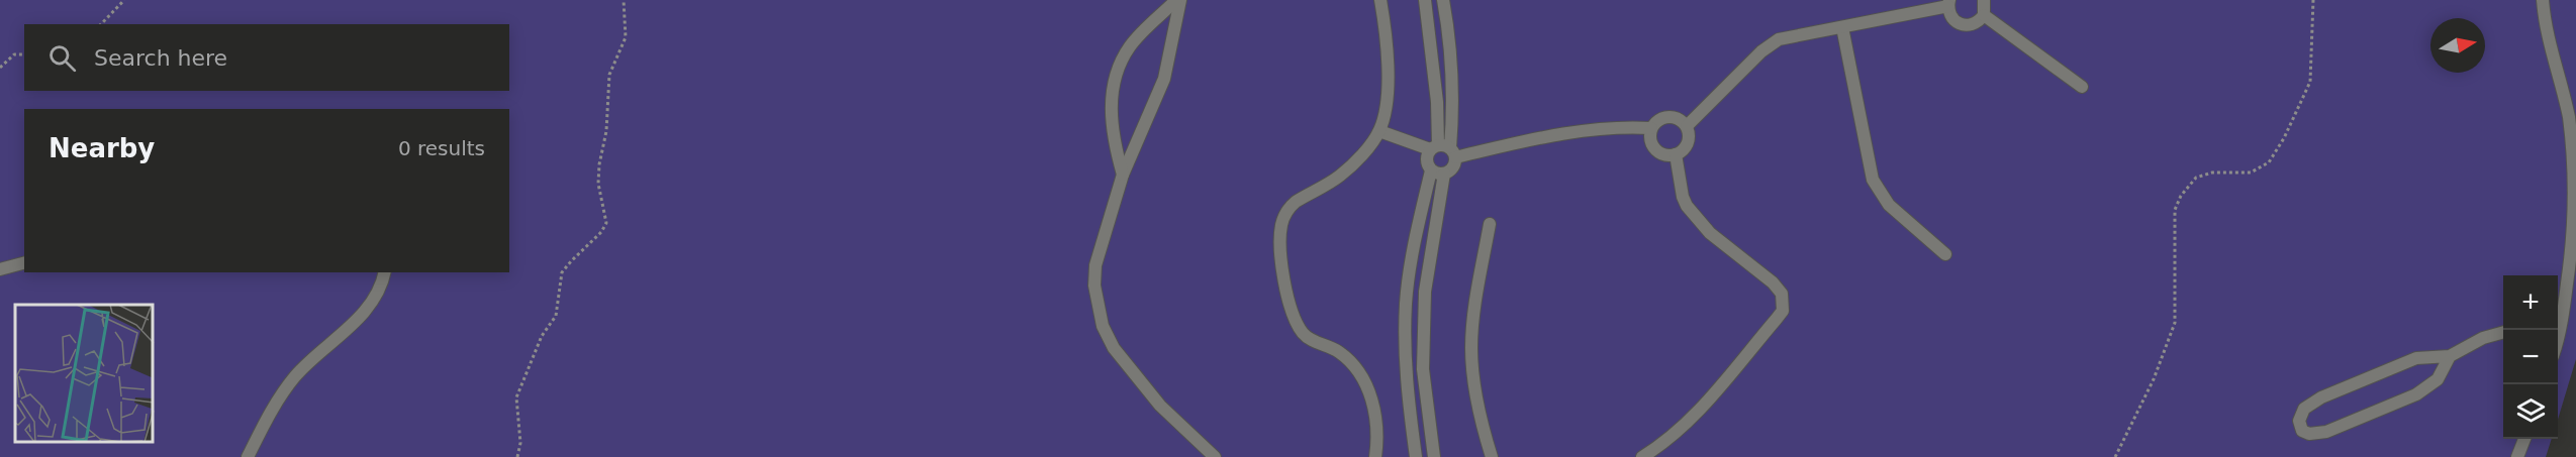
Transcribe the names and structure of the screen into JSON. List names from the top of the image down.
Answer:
{
  "north": "right",
  "page": {
    "search": "Search here",
    "heading": ["Nearby", "0 results"],
    "map_buttons": ["+", "−"]
  }
}
